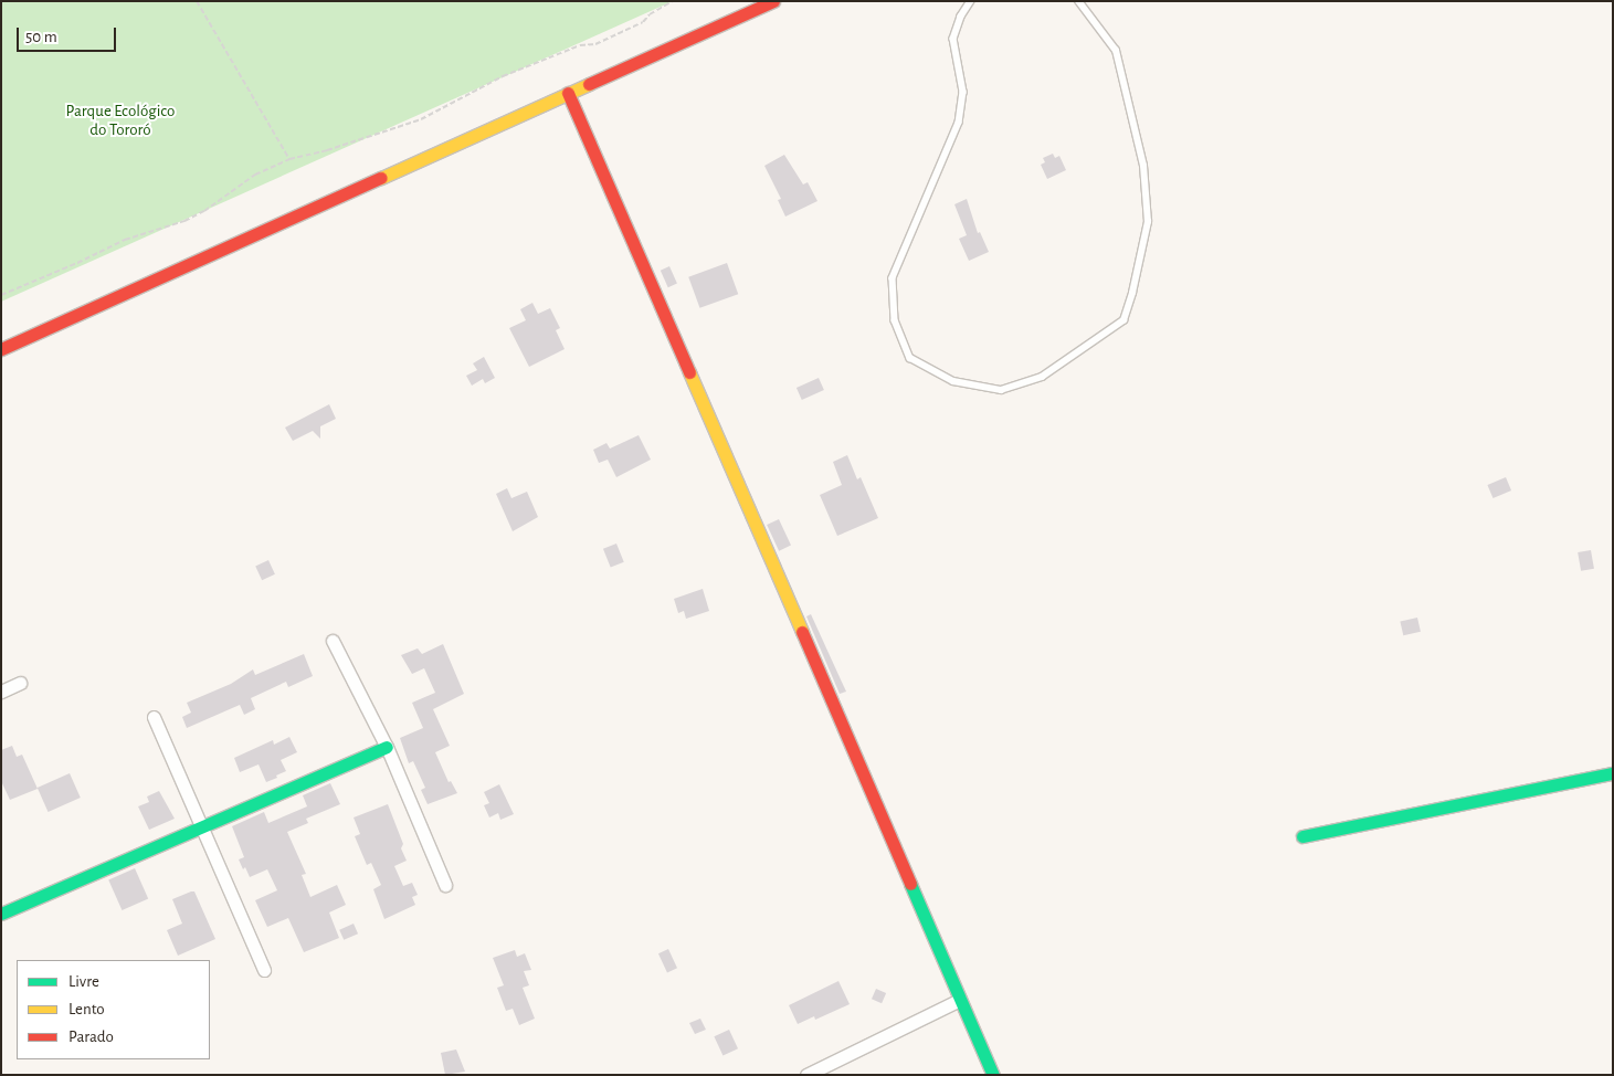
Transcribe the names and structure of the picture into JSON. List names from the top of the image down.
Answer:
{
  "parks": ["Parque Ecológico do Tororó"],
  "legend": ["Livre", "Lento", "Parado"],
  "scale_bar": "50 m"
}
